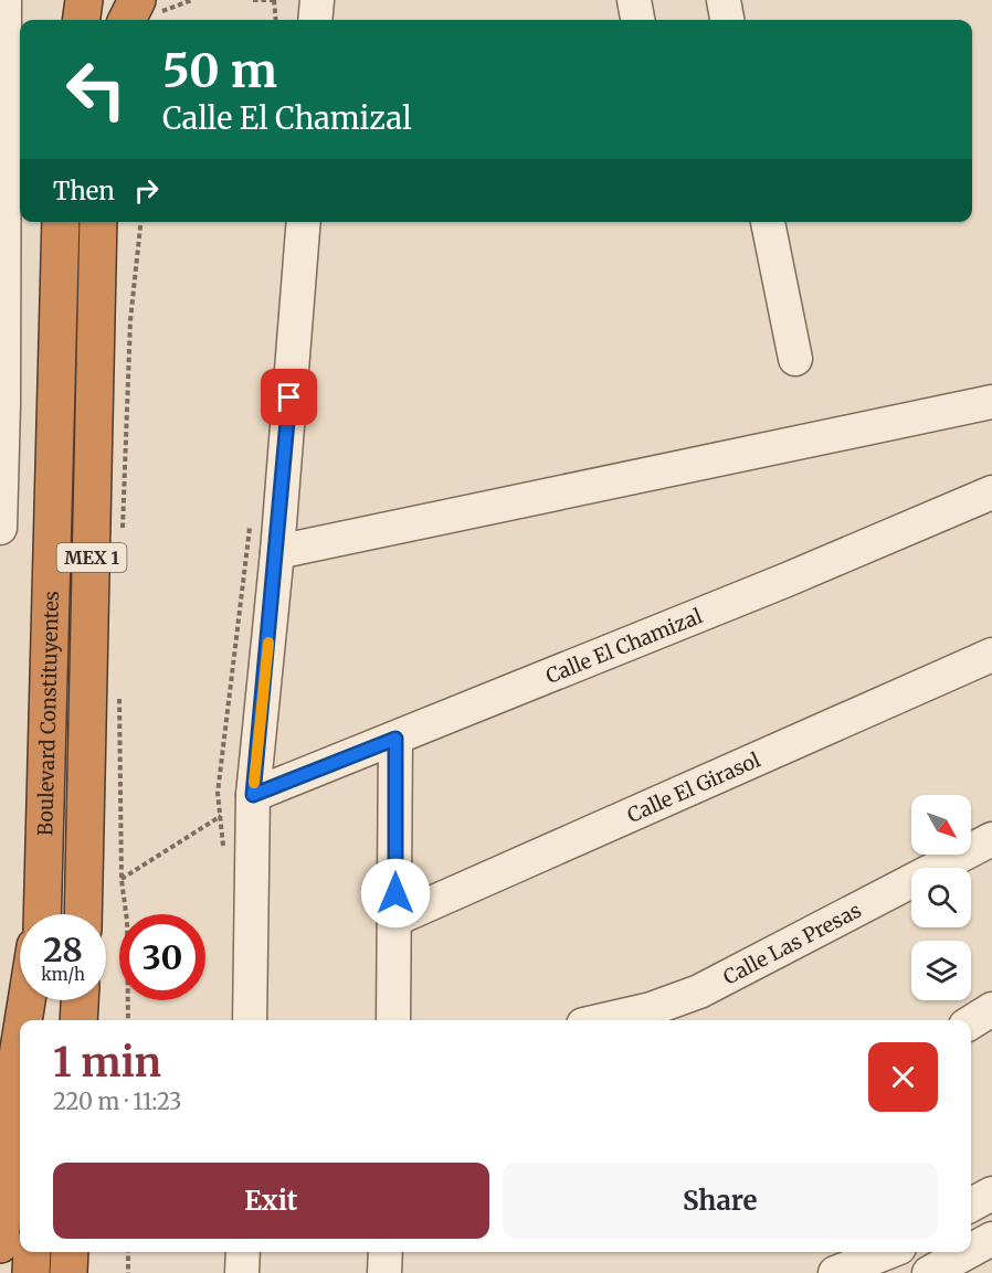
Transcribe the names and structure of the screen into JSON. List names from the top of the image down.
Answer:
{
  "streets": {
    "highway": ["MEX 1", "Boulevard Constituyentes"],
    "street": ["Calle El Chamizal", "Calle El Girasol", "Calle Las Presas"]
  },
  "north": "bottom right",
  "page": {
    "turn": ["50 m", "Calle El Chamizal"],
    "then": "Then",
    "speed": "28 km/h",
    "limit": "30",
    "heading": ["1 min", "220 m · 11:23"],
    "buttons": ["Exit", "Share"]
  }
}
